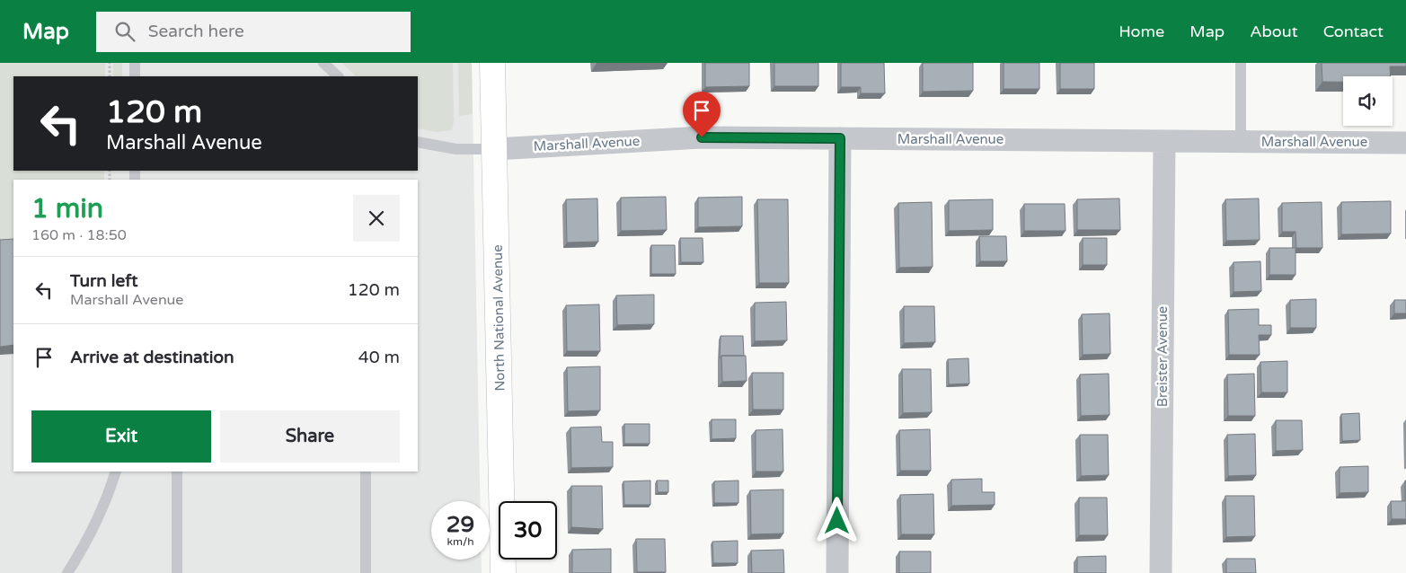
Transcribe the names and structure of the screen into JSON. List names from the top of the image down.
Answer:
{
  "streets": {
    "street": ["Marshall Avenue", "North National Avenue", "Breister Avenue"]
  },
  "crossings": [
    ["Marshall Avenue", "North National Avenue"],
    ["Marshall Avenue", "Breister Avenue"]
  ],
  "page": {
    "header": "Map",
    "search": "Search here",
    "nav": [
      "Home",
      "Map",
      "About",
      "Contact"
    ],
    "turn": ["120 m", "Marshall Avenue"],
    "heading": ["1 min", "160 m · 18:50"],
    "list": [
      {
        "name": "Turn left",
        "note": "Marshall Avenue",
        "value": "120 m"
      },
      {
        "name": "Arrive at destination",
        "value": "40 m"
      }
    ],
    "buttons": ["Exit", "Share"],
    "speed": "29 km/h",
    "limit": "30"
  }
}
